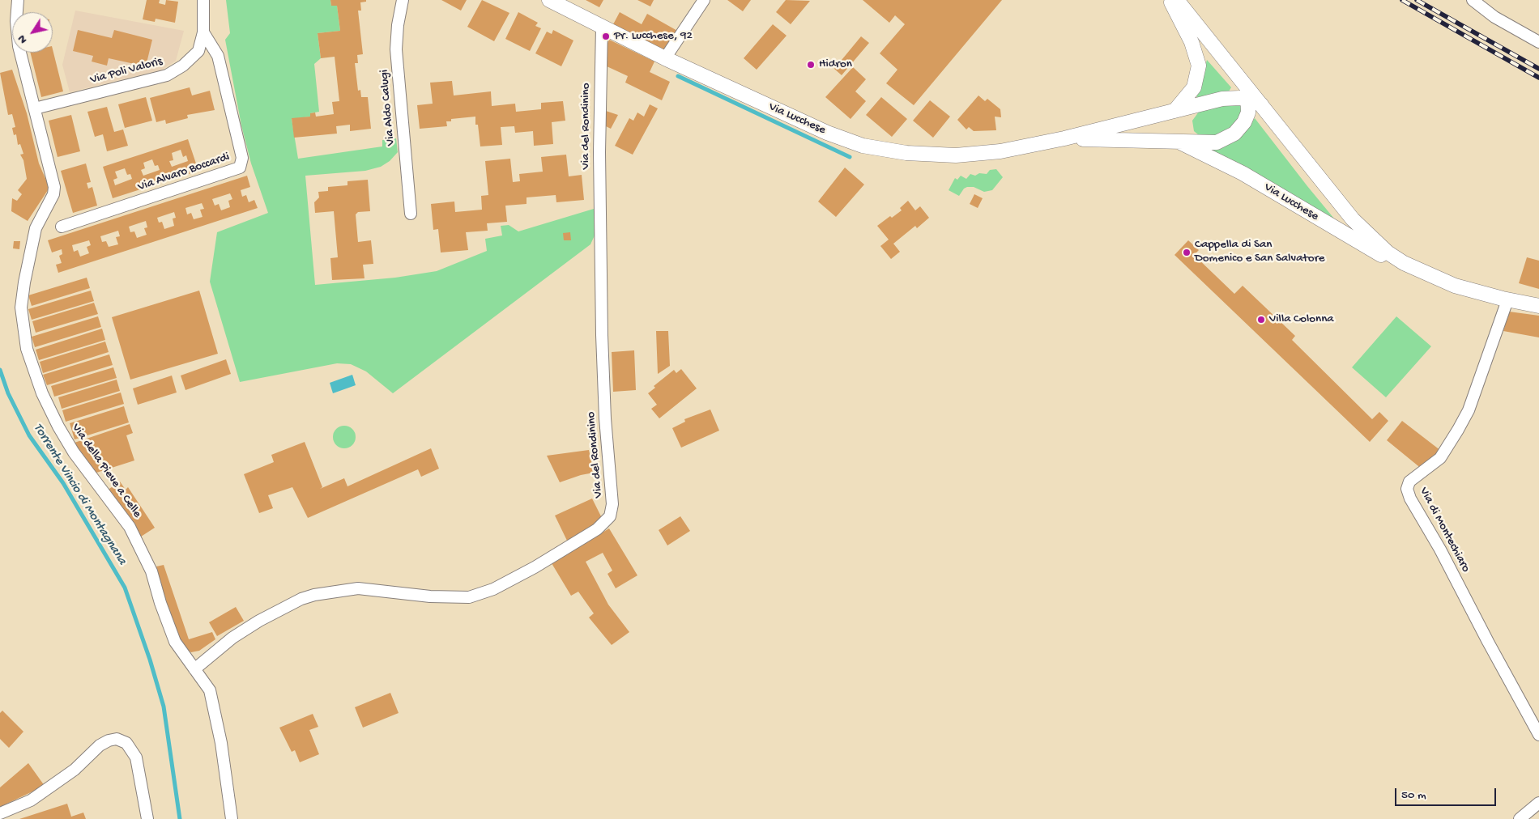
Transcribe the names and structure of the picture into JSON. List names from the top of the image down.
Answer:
{
  "streets": {
    "street": [
      "Via Poli Valoris",
      "Via Aldo Calugi",
      "Via Lucchese",
      "Via del Rondinino",
      "Via Alvaro Boccardi",
      "Via della Pieve a Celle",
      "Via di Montechiaro"
    ]
  },
  "crossings": [
    ["Via Poli Valoris", "Via Alvaro Boccardi"],
    ["Via Poli Valoris", "Via della Pieve a Celle"],
    ["Via Lucchese", "Via del Rondinino"],
    ["Via Lucchese", "Via di Montechiaro"],
    ["Via del Rondinino", "Via della Pieve a Celle"]
  ],
  "water": ["Torrente Vincio di Montagnana"],
  "places": [
    "Pr. Lucchese, 92",
    "Hidron",
    "Cappella di San Domenico e San Salvatore",
    "Villa Colonna"
  ],
  "scale_bar": "50 m",
  "north": "bottom left"
}
